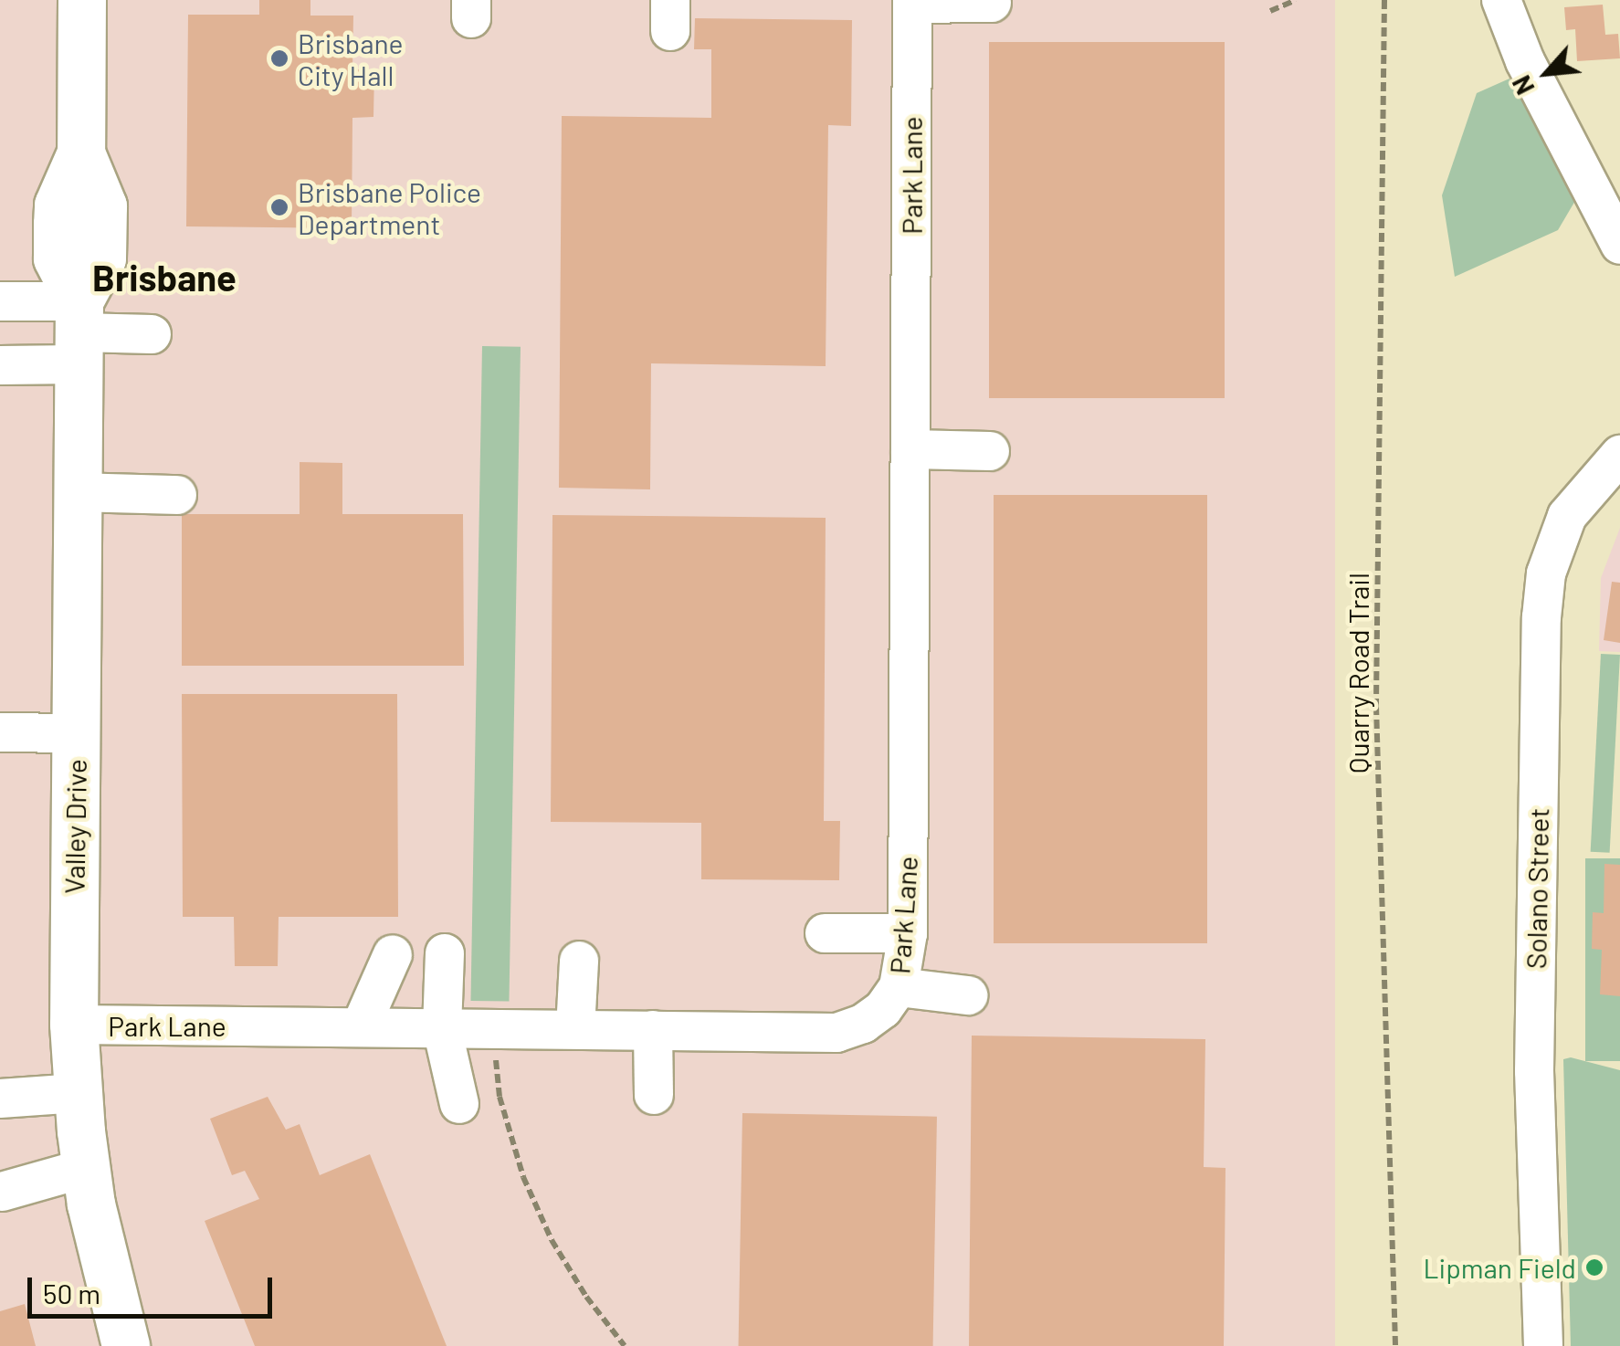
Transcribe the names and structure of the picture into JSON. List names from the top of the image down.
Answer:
{
  "streets": {
    "main road": ["Valley Drive"],
    "street": ["Park Lane", "Solano Street"],
    "path": ["Quarry Road Trail"]
  },
  "crossings": [
    ["Park Lane", "Valley Drive"]
  ],
  "districts": ["Brisbane"],
  "places": ["Brisbane City Hall", "Brisbane Police Department", "Lipman Field"],
  "scale_bar": "50 m",
  "north": "bottom left"
}
